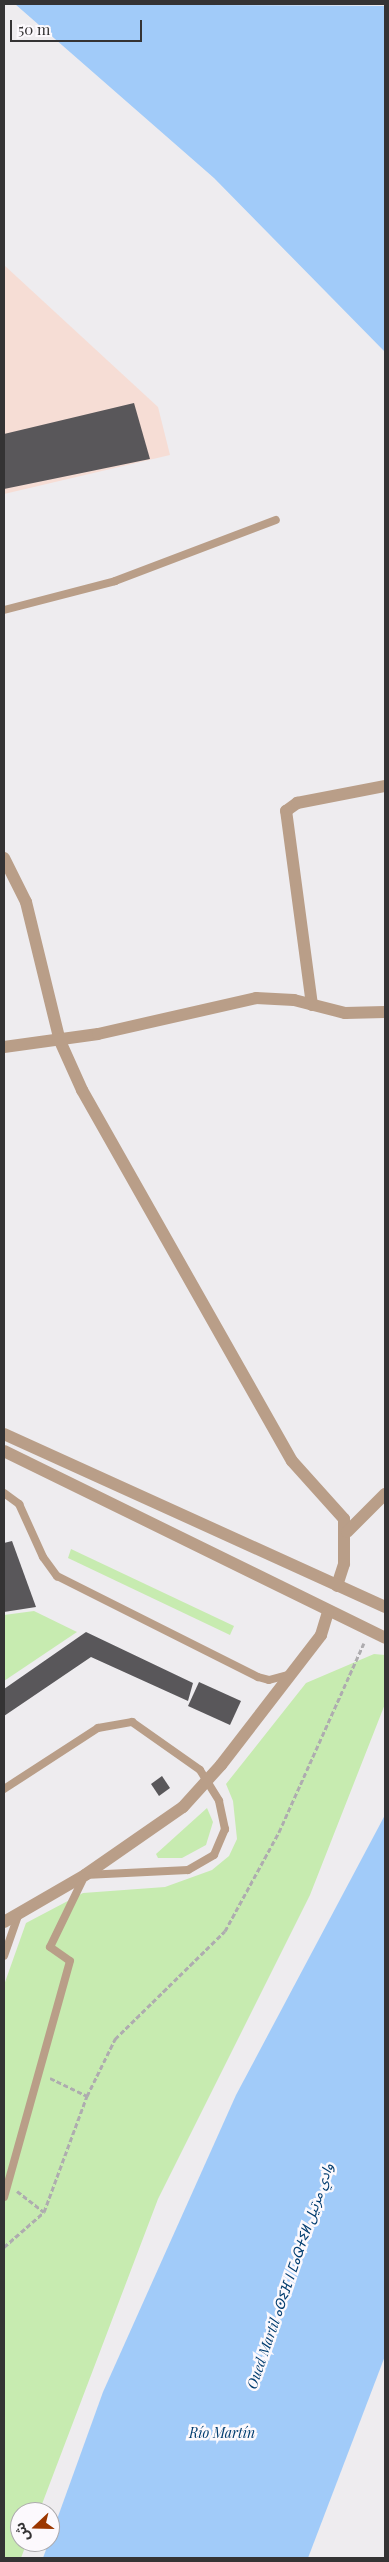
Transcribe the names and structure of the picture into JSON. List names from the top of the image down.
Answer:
{
  "water": ["Oued Martil ⴰⵙⵉⴼ ⵏ ⵎⴰⵕⵜⵉⵍ وادي مرتيل", "Río Martín"],
  "scale_bar": "50 m",
  "north": "left"
}
